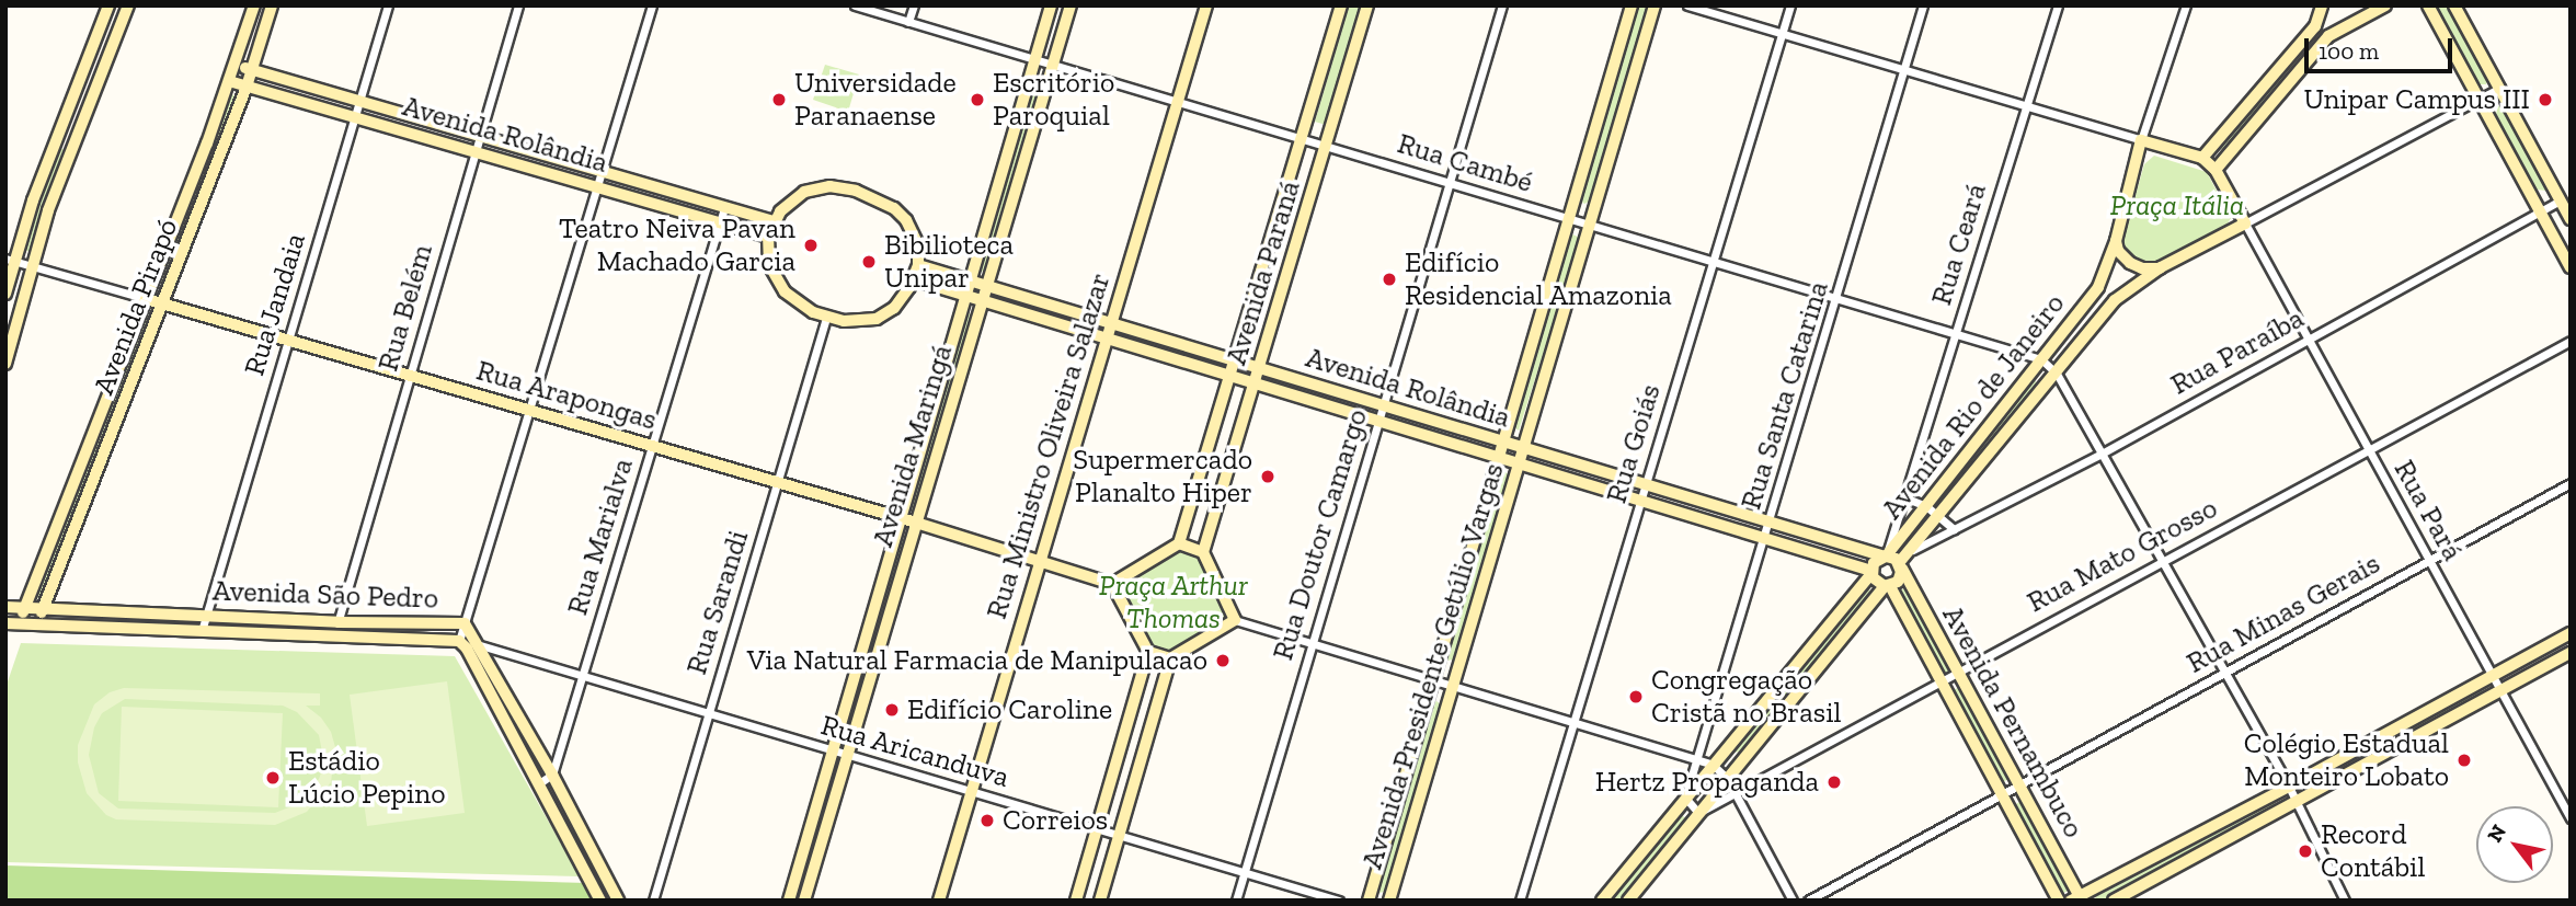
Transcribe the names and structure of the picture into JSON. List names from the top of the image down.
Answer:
{
  "streets": {
    "street": [
      "Avenida Rolândia",
      "Rua Cambé",
      "Rua Ceará",
      "Avenida Paraná",
      "Rua Jandaia",
      "Avenida Pirapó",
      "Rua Belém",
      "Rua Paraíba",
      "Rua Arapongas",
      "Rua Santa Catarina",
      "Avenida Rio de Janeiro",
      "Rua Goiás",
      "Avenida Maringá",
      "Rua Ministro Oliveira Salazar",
      "Rua Pará",
      "Rua Doutor Camargo",
      "Rua Marialva",
      "Rua Mato Grosso",
      "Avenida São Pedro",
      "Rua Sarandi",
      "Rua Minas Gerais",
      "Avenida Presidente Getúlio Vargas",
      "Avenida Pernambuco",
      "Rua Aricanduva"
    ]
  },
  "crossings": [
    ["Avenida Rolândia", "Rua Ceará"],
    ["Avenida Rolândia", "Avenida Paraná"],
    ["Avenida Rolândia", "Rua Jandaia"],
    ["Avenida Rolândia", "Avenida Pirapó"],
    ["Avenida Rolândia", "Rua Belém"],
    ["Avenida Rolândia", "Rua Santa Catarina"],
    ["Avenida Rolândia", "Avenida Rio de Janeiro"],
    ["Avenida Rolândia", "Rua Goiás"],
    ["Avenida Rolândia", "Avenida Maringá"],
    ["Avenida Rolândia", "Rua Ministro Oliveira Salazar"],
    ["Avenida Rolândia", "Rua Doutor Camargo"],
    ["Avenida Rolândia", "Rua Marialva"],
    ["Avenida Rolândia", "Rua Sarandi"],
    ["Avenida Rolândia", "Avenida Presidente Getúlio Vargas"],
    ["Avenida Rolândia", "Avenida Pernambuco"],
    ["Rua Cambé", "Rua Ceará"],
    ["Rua Cambé", "Avenida Paraná"],
    ["Rua Cambé", "Rua Paraíba"],
    ["Rua Cambé", "Rua Santa Catarina"],
    ["Rua Cambé", "Avenida Rio de Janeiro"],
    ["Rua Cambé", "Rua Goiás"],
    ["Rua Cambé", "Avenida Maringá"],
    ["Rua Cambé", "Rua Ministro Oliveira Salazar"],
    ["Rua Cambé", "Rua Doutor Camargo"],
    ["Rua Cambé", "Rua Mato Grosso"],
    ["Rua Cambé", "Rua Minas Gerais"],
    ["Rua Cambé", "Avenida Presidente Getúlio Vargas"],
    ["Rua Ceará", "Avenida Rio de Janeiro"],
    ["Rua Ceará", "Avenida Pernambuco"],
    ["Rua Jandaia", "Rua Arapongas"],
    ["Rua Jandaia", "Avenida São Pedro"],
    ["Avenida Pirapó", "Rua Arapongas"],
    ["Avenida Pirapó", "Avenida São Pedro"],
    ["Rua Belém", "Rua Arapongas"],
    ["Rua Belém", "Avenida São Pedro"],
    ["Rua Paraíba", "Avenida Rio de Janeiro"],
    ["Rua Paraíba", "Rua Pará"],
    ["Rua Arapongas", "Avenida Maringá"],
    ["Rua Arapongas", "Rua Ministro Oliveira Salazar"],
    ["Rua Arapongas", "Rua Marialva"],
    ["Rua Arapongas", "Rua Sarandi"],
    ["Avenida Rio de Janeiro", "Rua Pará"],
    ["Avenida Rio de Janeiro", "Avenida Pernambuco"],
    ["Avenida Maringá", "Rua Aricanduva"],
    ["Rua Ministro Oliveira Salazar", "Rua Aricanduva"],
    ["Rua Pará", "Rua Mato Grosso"],
    ["Rua Pará", "Rua Minas Gerais"],
    ["Rua Doutor Camargo", "Rua Aricanduva"],
    ["Rua Marialva", "Avenida São Pedro"],
    ["Rua Marialva", "Rua Aricanduva"],
    ["Rua Mato Grosso", "Avenida Pernambuco"],
    ["Avenida São Pedro", "Rua Aricanduva"],
    ["Rua Sarandi", "Rua Aricanduva"],
    ["Rua Minas Gerais", "Avenida Pernambuco"]
  ],
  "parks": ["Praça Itália", "Praça Arthur Thomas"],
  "places": [
    "Universidade Paranaense",
    "Escritório Paroquial",
    "Unipar Campus III",
    "Teatro Neiva Pavan Machado Garcia",
    "Bibilioteca Unipar",
    "Edifício Residencial Amazonia",
    "Supermercado Planalto Hiper",
    "Via Natural Farmacia de Manipulacao",
    "Congregação Cristã no Brasil",
    "Edifício Caroline",
    "Colégio Estadual Monteiro Lobato",
    "Estádio Lúcio Pepino",
    "Hertz Propaganda",
    "Correios",
    "Record Contábil"
  ],
  "scale_bar": "100 m",
  "north": "top left"
}
